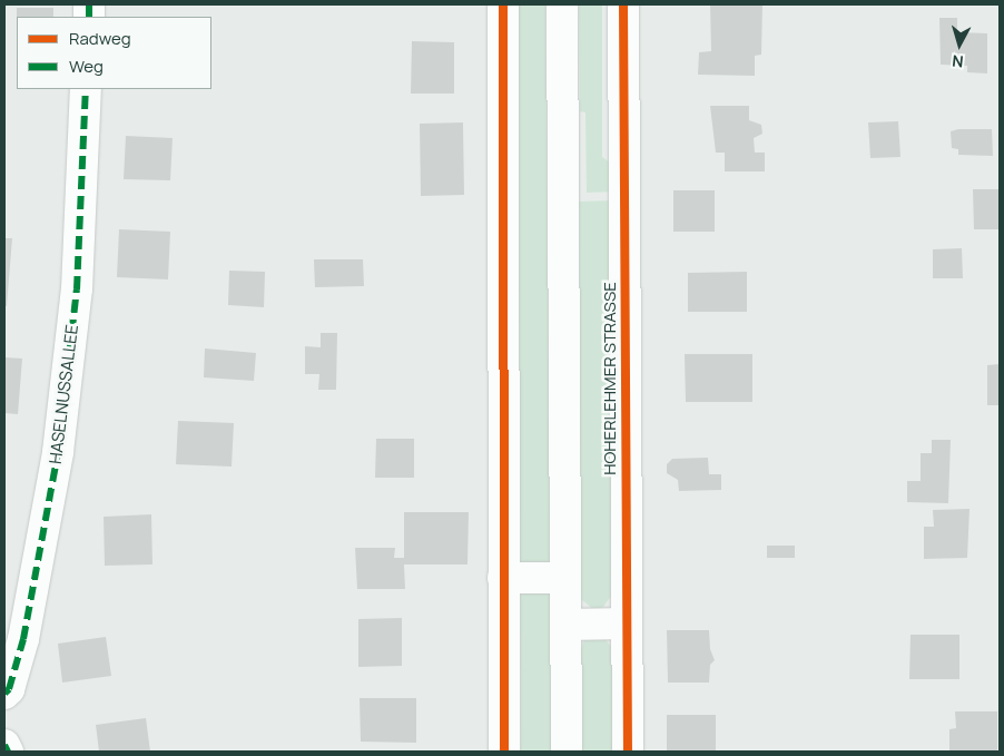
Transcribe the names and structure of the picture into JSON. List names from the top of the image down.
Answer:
{
  "streets": {
    "street": ["HOHERLEHMER STRASSE", "HASELNUSSALLEE"]
  },
  "legend": ["Radweg", "Weg"],
  "north": "bottom"
}
